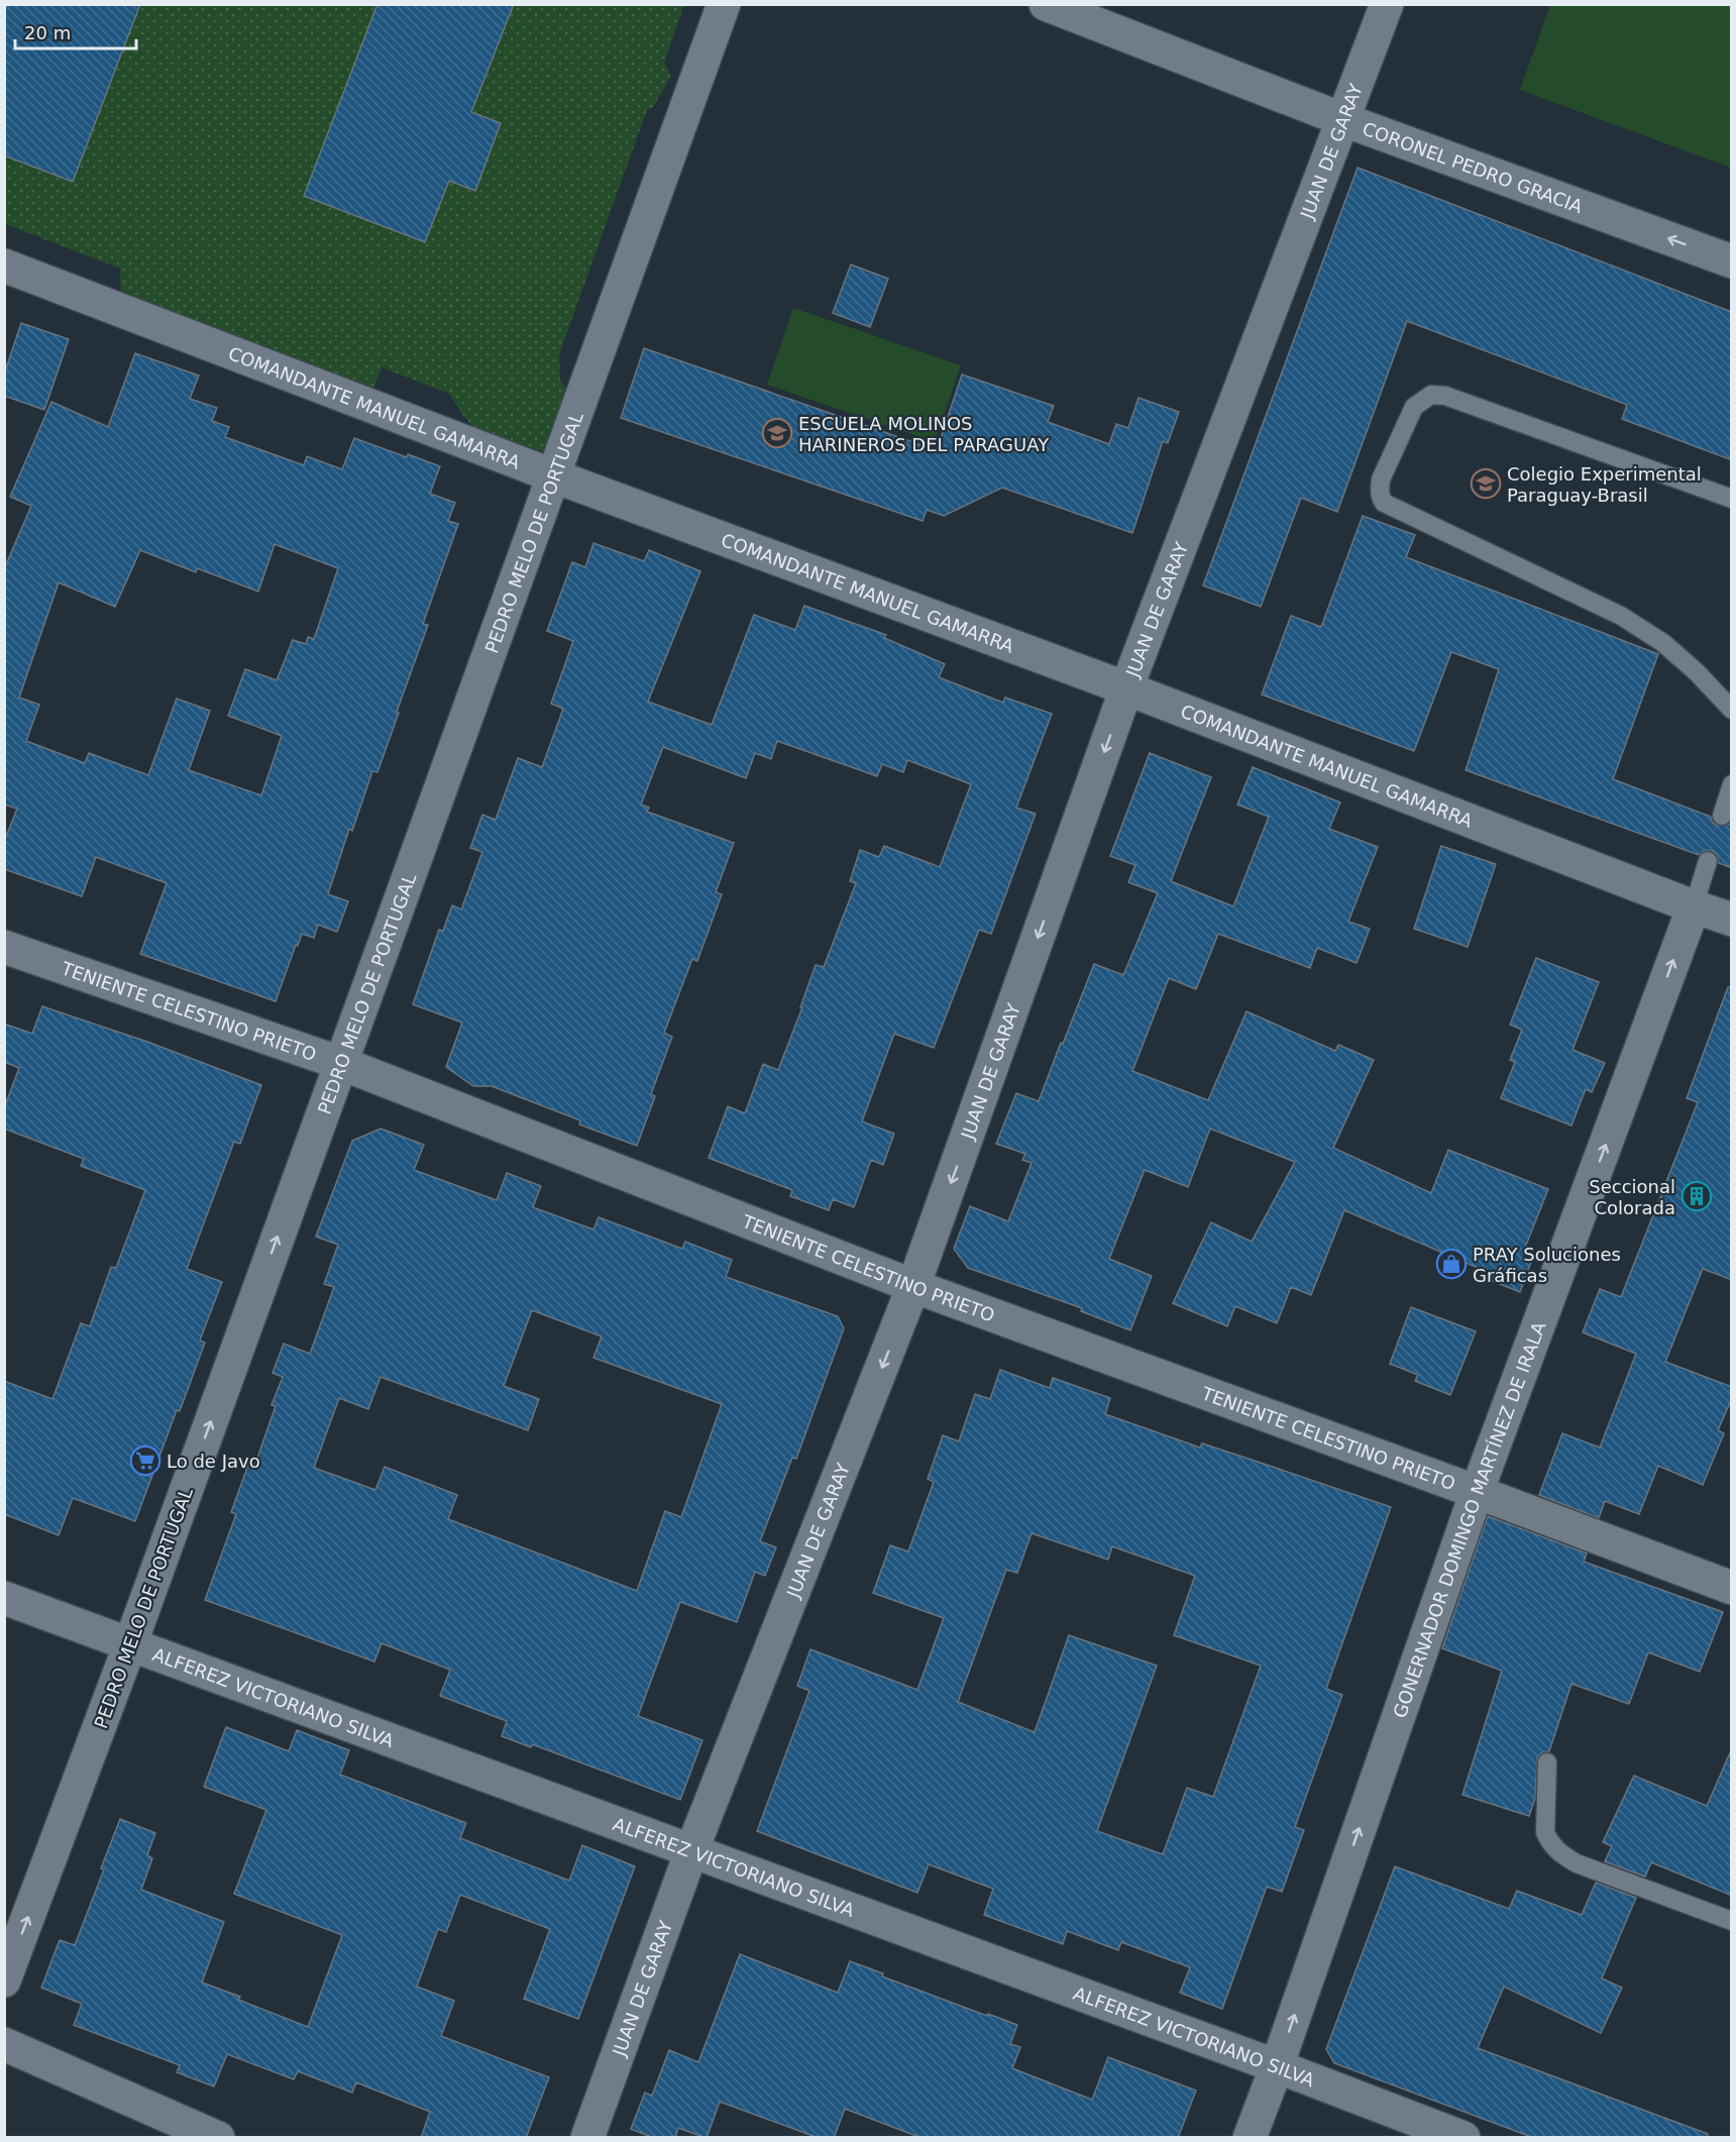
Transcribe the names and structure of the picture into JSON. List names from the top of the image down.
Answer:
{
  "streets": {
    "street": [
      "JUAN DE GARAY",
      "CORONEL PEDRO GRACIA",
      "COMANDANTE MANUEL GAMARRA",
      "PEDRO MELO DE PORTUGAL",
      "TENIENTE CELESTINO PRIETO",
      "GONERNADOR DOMINGO MARTÍNEZ DE IRALA",
      "ALFEREZ VICTORIANO SILVA"
    ]
  },
  "crossings": [
    ["JUAN DE GARAY", "CORONEL PEDRO GRACIA"],
    ["JUAN DE GARAY", "COMANDANTE MANUEL GAMARRA"],
    ["JUAN DE GARAY", "TENIENTE CELESTINO PRIETO"],
    ["JUAN DE GARAY", "ALFEREZ VICTORIANO SILVA"],
    ["COMANDANTE MANUEL GAMARRA", "PEDRO MELO DE PORTUGAL"],
    ["COMANDANTE MANUEL GAMARRA", "GONERNADOR DOMINGO MARTÍNEZ DE IRALA"],
    ["PEDRO MELO DE PORTUGAL", "TENIENTE CELESTINO PRIETO"],
    ["PEDRO MELO DE PORTUGAL", "ALFEREZ VICTORIANO SILVA"],
    ["TENIENTE CELESTINO PRIETO", "GONERNADOR DOMINGO MARTÍNEZ DE IRALA"],
    ["GONERNADOR DOMINGO MARTÍNEZ DE IRALA", "ALFEREZ VICTORIANO SILVA"]
  ],
  "one_way": [
    "JUAN DE GARAY",
    "CORONEL PEDRO GRACIA",
    "PEDRO MELO DE PORTUGAL",
    "GONERNADOR DOMINGO MARTÍNEZ DE IRALA"
  ],
  "places": {
    "school or university": ["ESCUELA MOLINOS HARINEROS DEL PARAGUAY", "Colegio Experimental Paraguay-Brasil"],
    "building": ["Seccional Colorada"],
    "shop": ["PRAY Soluciones Gráficas"],
    "supermarket": ["Lo de Javo"]
  },
  "scale_bar": "20 m"
}
